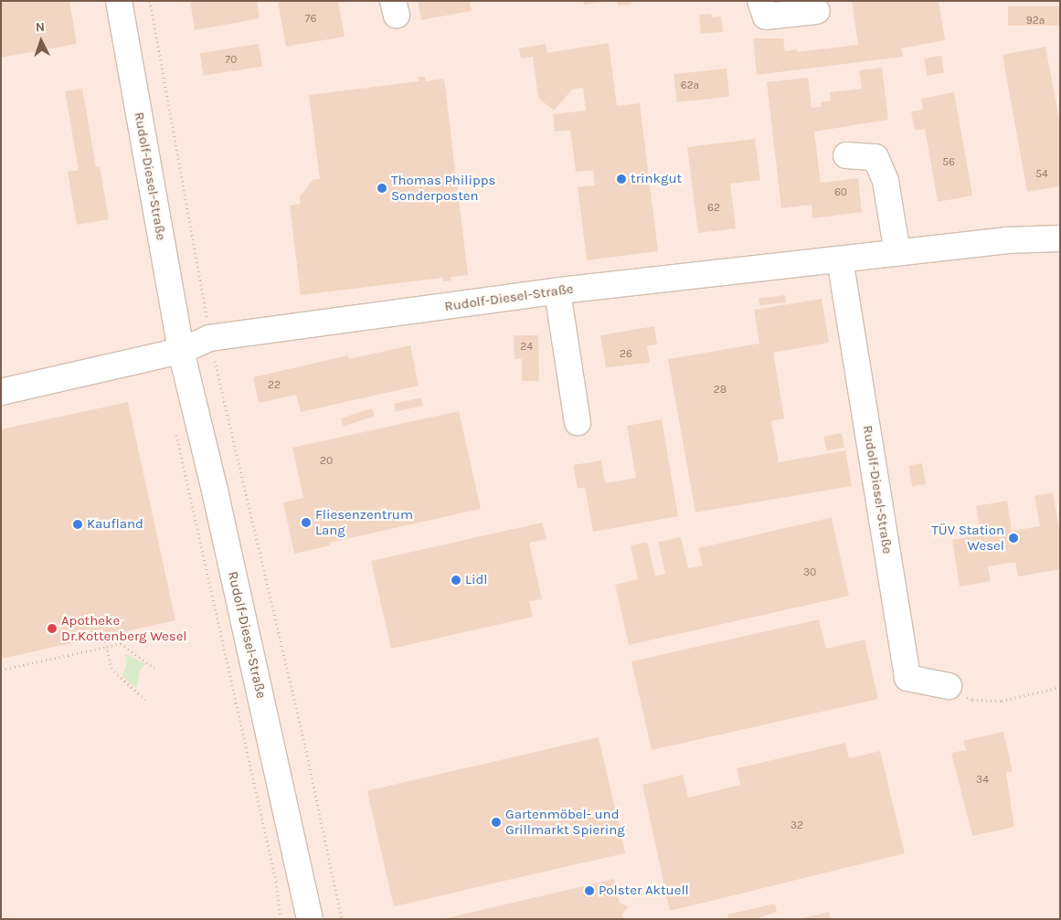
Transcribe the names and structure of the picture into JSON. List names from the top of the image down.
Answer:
{
  "streets": {
    "street": ["Rudolf-Diesel-Straße"]
  },
  "places": [
    "trinkgut",
    "Thomas Philipps Sonderposten",
    "Fliesenzentrum Lang",
    "Kaufland",
    "TÜV Station Wesel",
    "Lidl",
    "Apotheke Dr.Kottenberg Wesel",
    "Gartenmöbel- und Grillmarkt Spiering",
    "Polster Aktuell"
  ],
  "house_numbers": [
    "76",
    "92a",
    "70",
    "62a",
    "56",
    "54",
    "60",
    "62",
    "24",
    "26",
    "22",
    "28",
    "20",
    "30",
    "34",
    "32"
  ],
  "north": "top"
}
